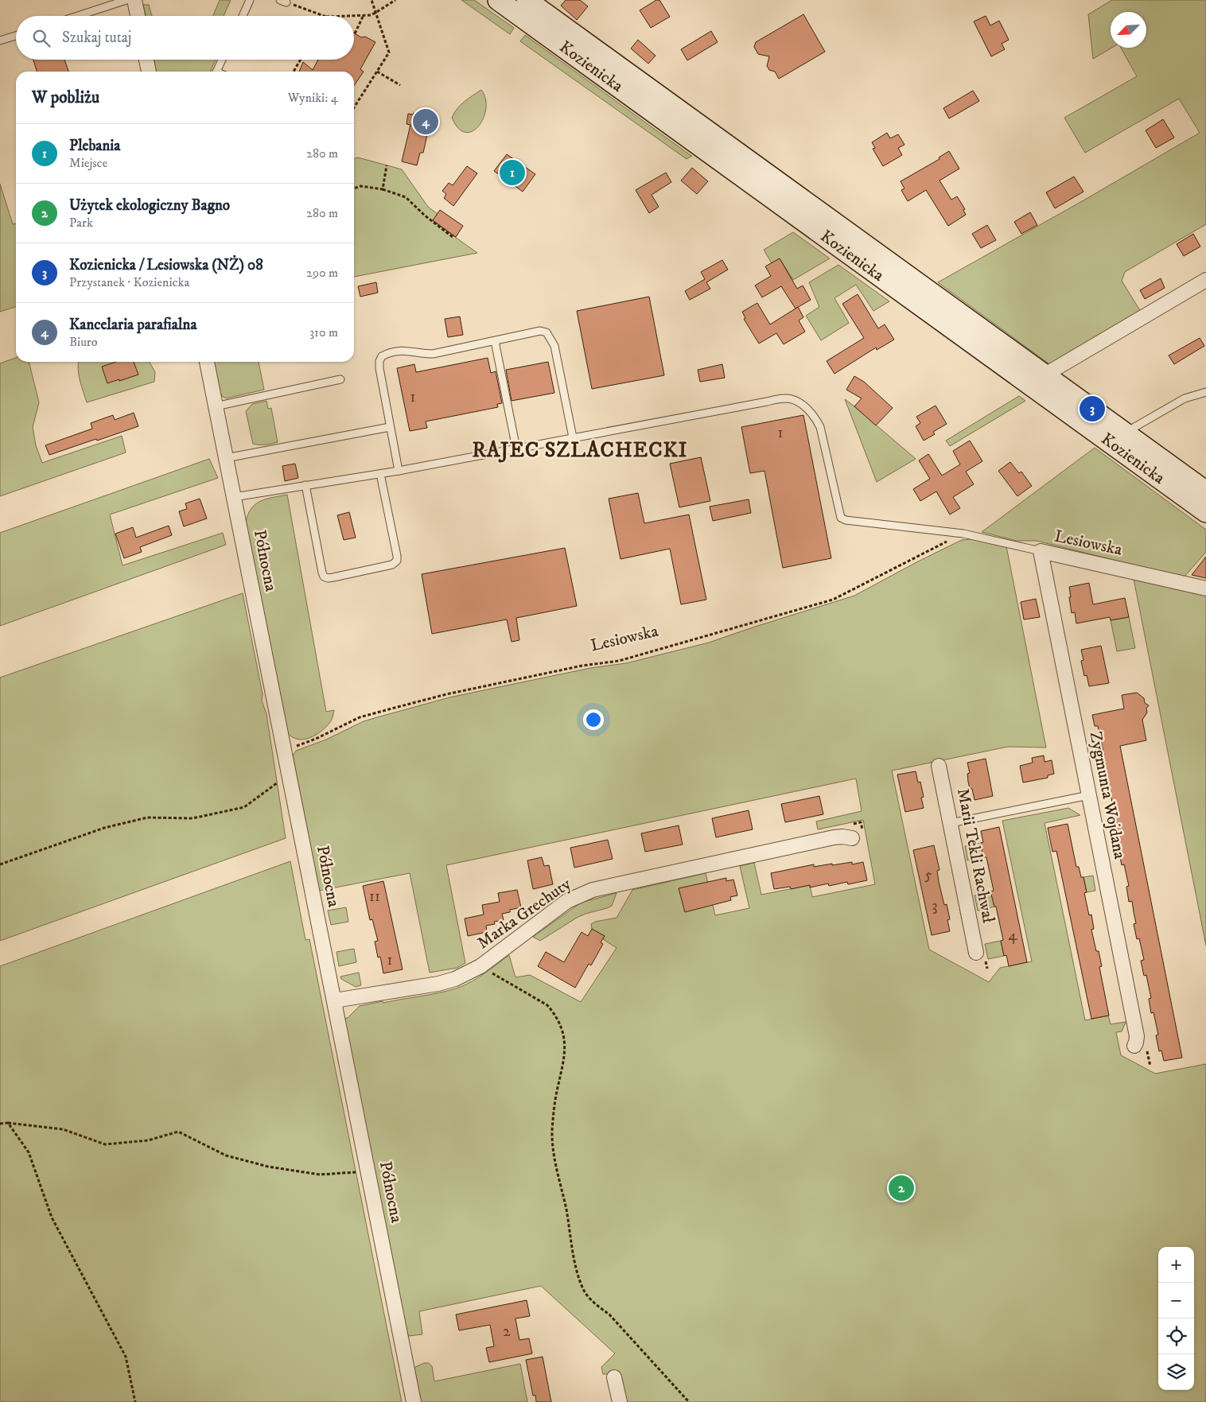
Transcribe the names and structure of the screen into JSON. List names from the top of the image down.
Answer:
{
  "streets": {
    "main road": ["Kozienicka"],
    "street": [
      "Lesiowska",
      "Północna",
      "Zygmunta Wojdana",
      "Marii Tekli Rachwał",
      "Marka Grechuty"
    ]
  },
  "crossings": [
    ["Lesiowska", "Północna"],
    ["Lesiowska", "Zygmunta Wojdana"],
    ["Północna", "Marka Grechuty"]
  ],
  "districts": ["RAJEC SZLACHECKI"],
  "house_numbers": [
    "1",
    "1",
    "5",
    "11",
    "3",
    "4",
    "1",
    "2"
  ],
  "north": "bottom left",
  "page": {
    "search": "Szukaj tutaj",
    "heading": ["W pobliżu", "Wyniki: 4"],
    "pins": [
      "4",
      "1",
      "3",
      "2"
    ],
    "list": [
      {
        "mark": "1",
        "name": "Plebania",
        "note": "Miejsce",
        "value": "280 m"
      },
      {
        "mark": "2",
        "name": "Użytek ekologiczny Bagno",
        "note": "Park",
        "value": "280 m"
      },
      {
        "mark": "3",
        "name": "Kozienicka / Lesiowska (NŻ) 08",
        "note": "Przystanek · Kozienicka",
        "value": "290 m"
      },
      {
        "mark": "4",
        "name": "Kancelaria parafialna",
        "note": "Biuro",
        "value": "310 m"
      }
    ],
    "map_buttons": ["+", "−"]
  }
}
